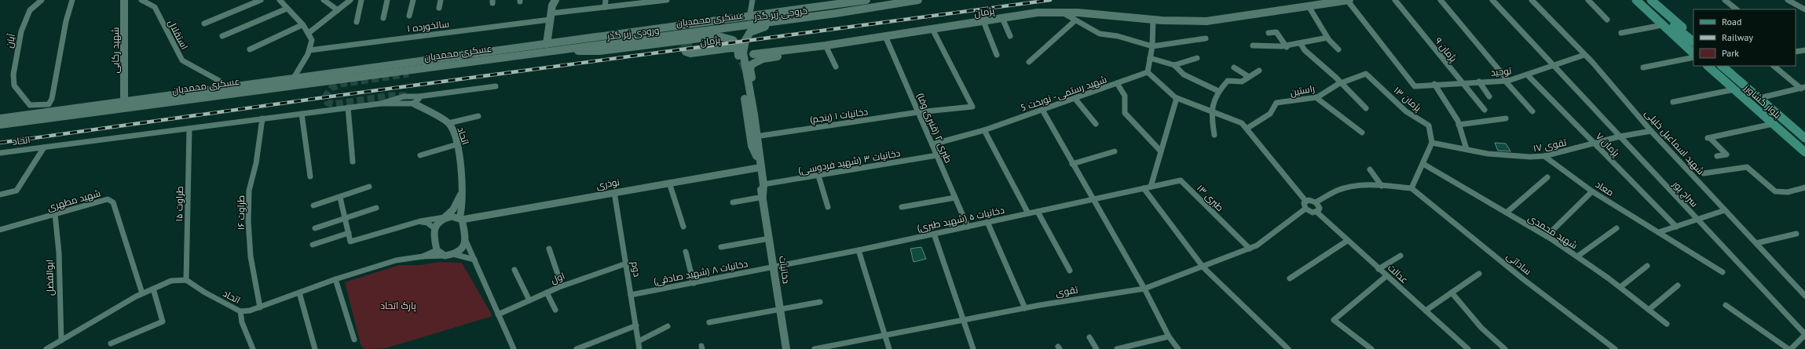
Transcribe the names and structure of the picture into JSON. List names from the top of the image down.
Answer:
{
  "streets": {
    "main road": [
      "پژمان",
      "خروجی زیر گذر",
      "عسکری محمدیان",
      "ورودی زیر گذر",
      "شهید رکابی",
      "بلوار کشاورز",
      "دخانیات"
    ],
    "street": [
      "سالخورده ۱",
      "استقلال",
      "آبان",
      "پژمان ۹",
      "توحید",
      "راستین",
      "شهید رستمی - نوبخت 5",
      "پژمان ۱۳",
      "دخانیات ۱ (پنجم)",
      "طبری ۲ (قنبری وفا)",
      "اتحاد",
      "شهید اسماعیل خلیلی",
      "پژمان ۷",
      "تقوی ۱۷",
      "دخانیات ۳ (شهید فردوسی)",
      "نوذری",
      "معاد",
      "سراج پور",
      "طبری ۱۳",
      "شهید مطهری",
      "طراوت ۱۵",
      "طراوت ۱۶",
      "دخانیات ۵ (شهید طبری)",
      "شهید محمدی",
      "ساداتی",
      "دوم",
      "دخانیات ۸ (شهید صادقی)",
      "عدالت",
      "ابوالفضل",
      "اول",
      "تقوی"
    ]
  },
  "crossings": [
    ["پژمان", "توحید"],
    ["پژمان", "دخانیات ۱ (پنجم)"],
    ["پژمان", "طبری ۲ (قنبری وفا)"],
    ["پژمان", "دخانیات"],
    ["خروجی زیر گذر", "عسکری محمدیان"],
    ["عسکری محمدیان", "ورودی زیر گذر"],
    ["عسکری محمدیان", "شهید رکابی"],
    ["پژمان ۹", "توحید"],
    ["توحید", "شهید اسماعیل خلیلی"],
    ["توحید", "پژمان ۷"],
    ["توحید", "سراج پور"],
    ["راستین", "پژمان ۱۳"],
    ["شهید رستمی - نوبخت 5", "طبری ۲ (قنبری وفا)"],
    ["پژمان ۱۳", "تقوی ۱۷"],
    ["دخانیات ۱ (پنجم)", "طبری ۲ (قنبری وفا)"],
    ["طبری ۲ (قنبری وفا)", "دخانیات ۳ (شهید فردوسی)"],
    ["طبری ۲ (قنبری وفا)", "دخانیات ۵ (شهید طبری)"],
    ["اتحاد", "نوذری"],
    ["اتحاد", "طراوت ۱۵"],
    ["اتحاد", "طراوت ۱۶"],
    ["شهید اسماعیل خلیلی", "تقوی ۱۷"],
    ["پژمان ۷", "تقوی ۱۷"],
    ["تقوی ۱۷", "معاد"],
    ["تقوی ۱۷", "سراج پور"],
    ["دخانیات ۳ (شهید فردوسی)", "دخانیات"],
    ["نوذری", "دوم"],
    ["نوذری", "دخانیات"],
    ["طبری ۱۳", "دخانیات ۵ (شهید طبری)"],
    ["طبری ۱۳", "تقوی"],
    ["شهید مطهری", "ابوالفضل"],
    ["دخانیات ۵ (شهید طبری)", "دخانیات"],
    ["دخانیات ۵ (شهید طبری)", "دخانیات ۸ (شهید صادقی)"],
    ["دوم", "دخانیات ۸ (شهید صادقی)"],
    ["دوم", "اول"],
    ["دخانیات", "دخانیات ۸ (شهید صادقی)"],
    ["عدالت", "تقوی"]
  ],
  "parks": ["پارک اتحاد"],
  "legend": ["Road", "Railway", "Park"]
}
